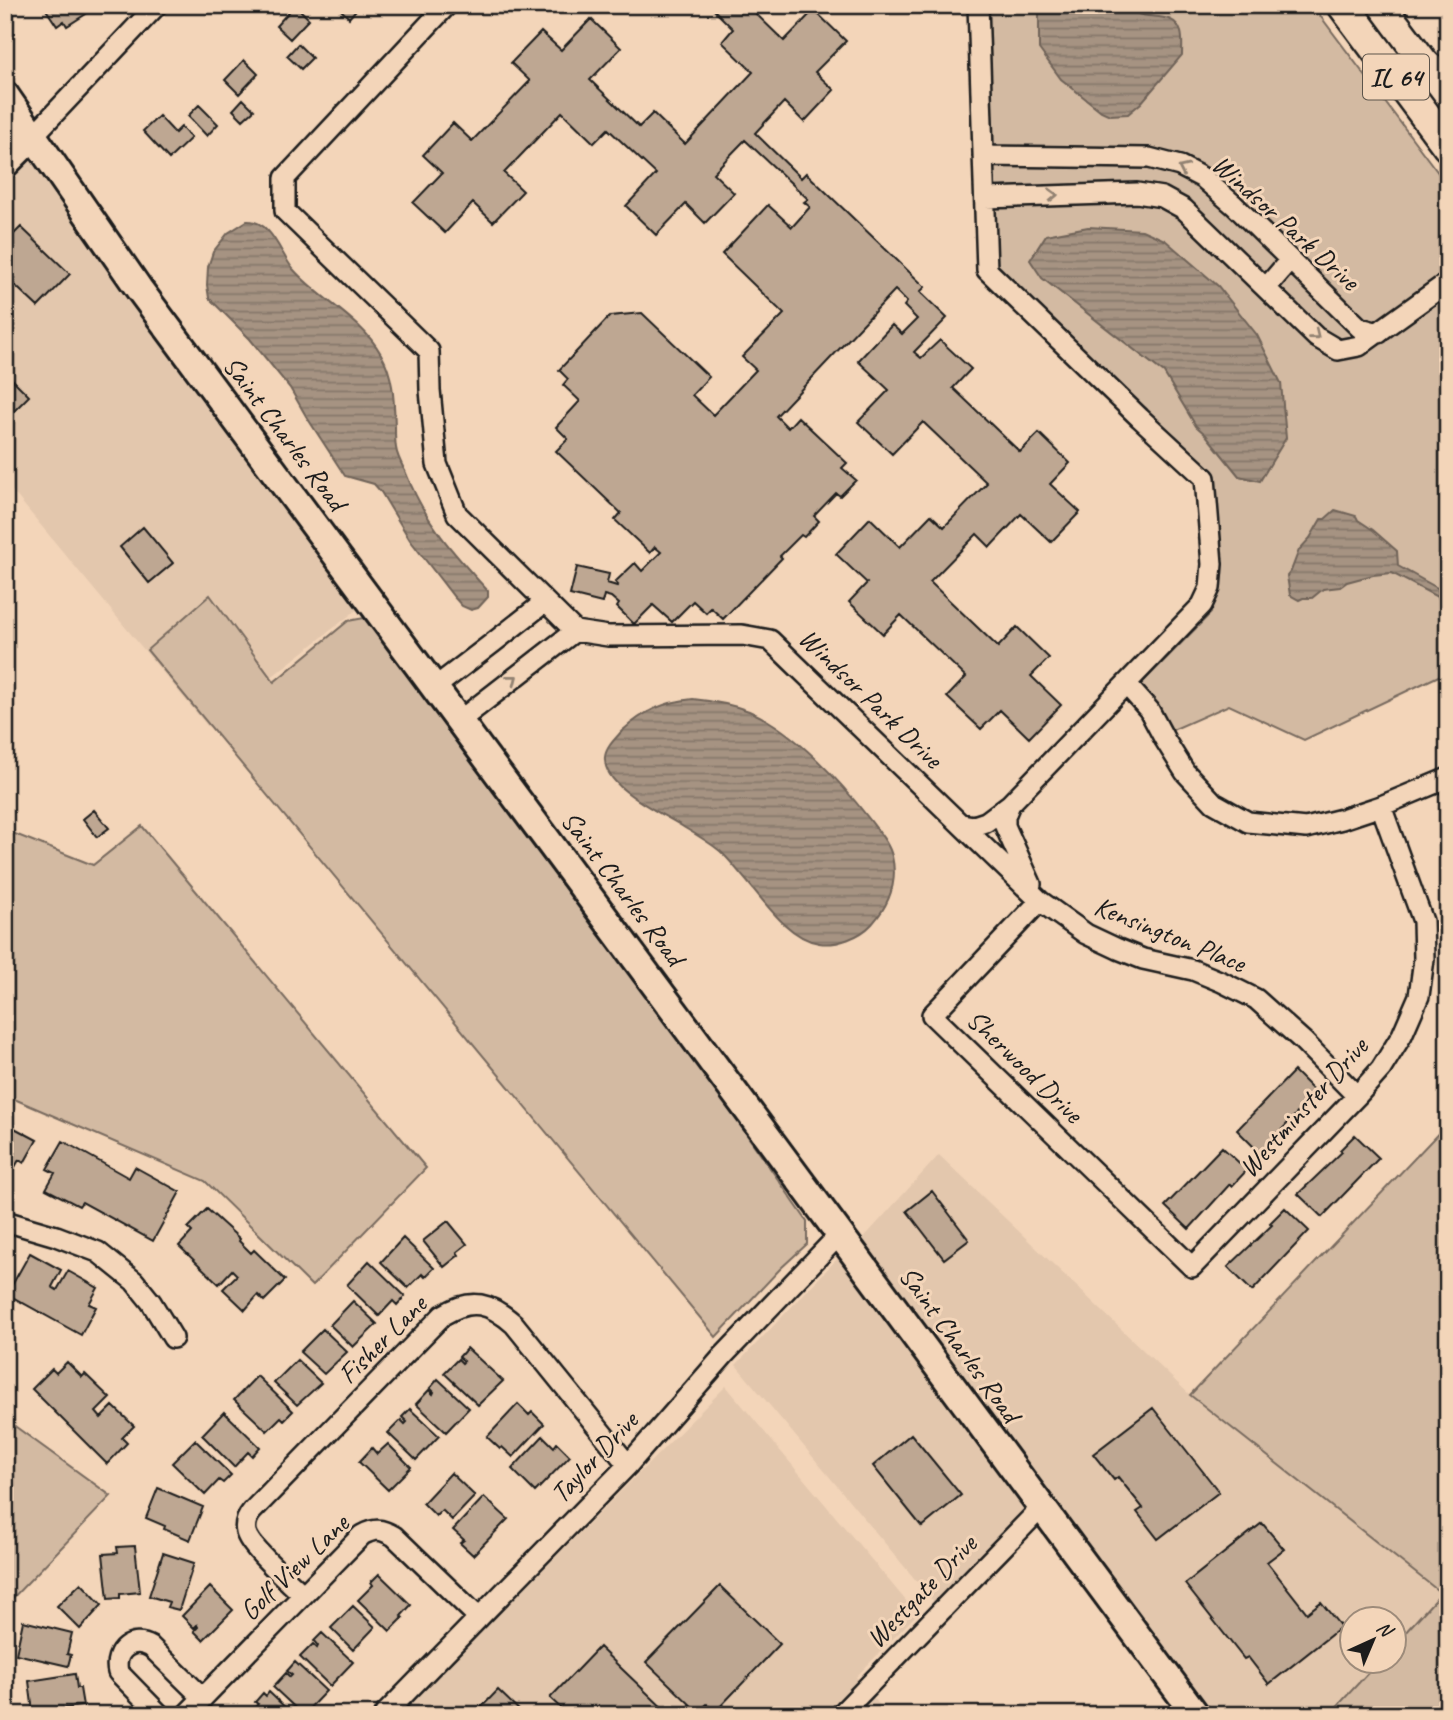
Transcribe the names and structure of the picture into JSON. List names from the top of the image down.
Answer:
{
  "streets": {
    "main road": ["IL 64"],
    "street": [
      "Windsor Park Drive",
      "Saint Charles Road",
      "Kensington Place",
      "Sherwood Drive",
      "Westminster Drive",
      "Fisher Lane",
      "Taylor Drive",
      "Golf View Lane",
      "Westgate Drive"
    ]
  },
  "crossings": [
    ["Windsor Park Drive", "Kensington Place"],
    ["Saint Charles Road", "Taylor Drive"],
    ["Saint Charles Road", "Westgate Drive"],
    ["Kensington Place", "Sherwood Drive"],
    ["Kensington Place", "Westminster Drive"],
    ["Sherwood Drive", "Westminster Drive"],
    ["Fisher Lane", "Taylor Drive"],
    ["Fisher Lane", "Golf View Lane"],
    ["Taylor Drive", "Golf View Lane"]
  ],
  "north": "top right"
}
